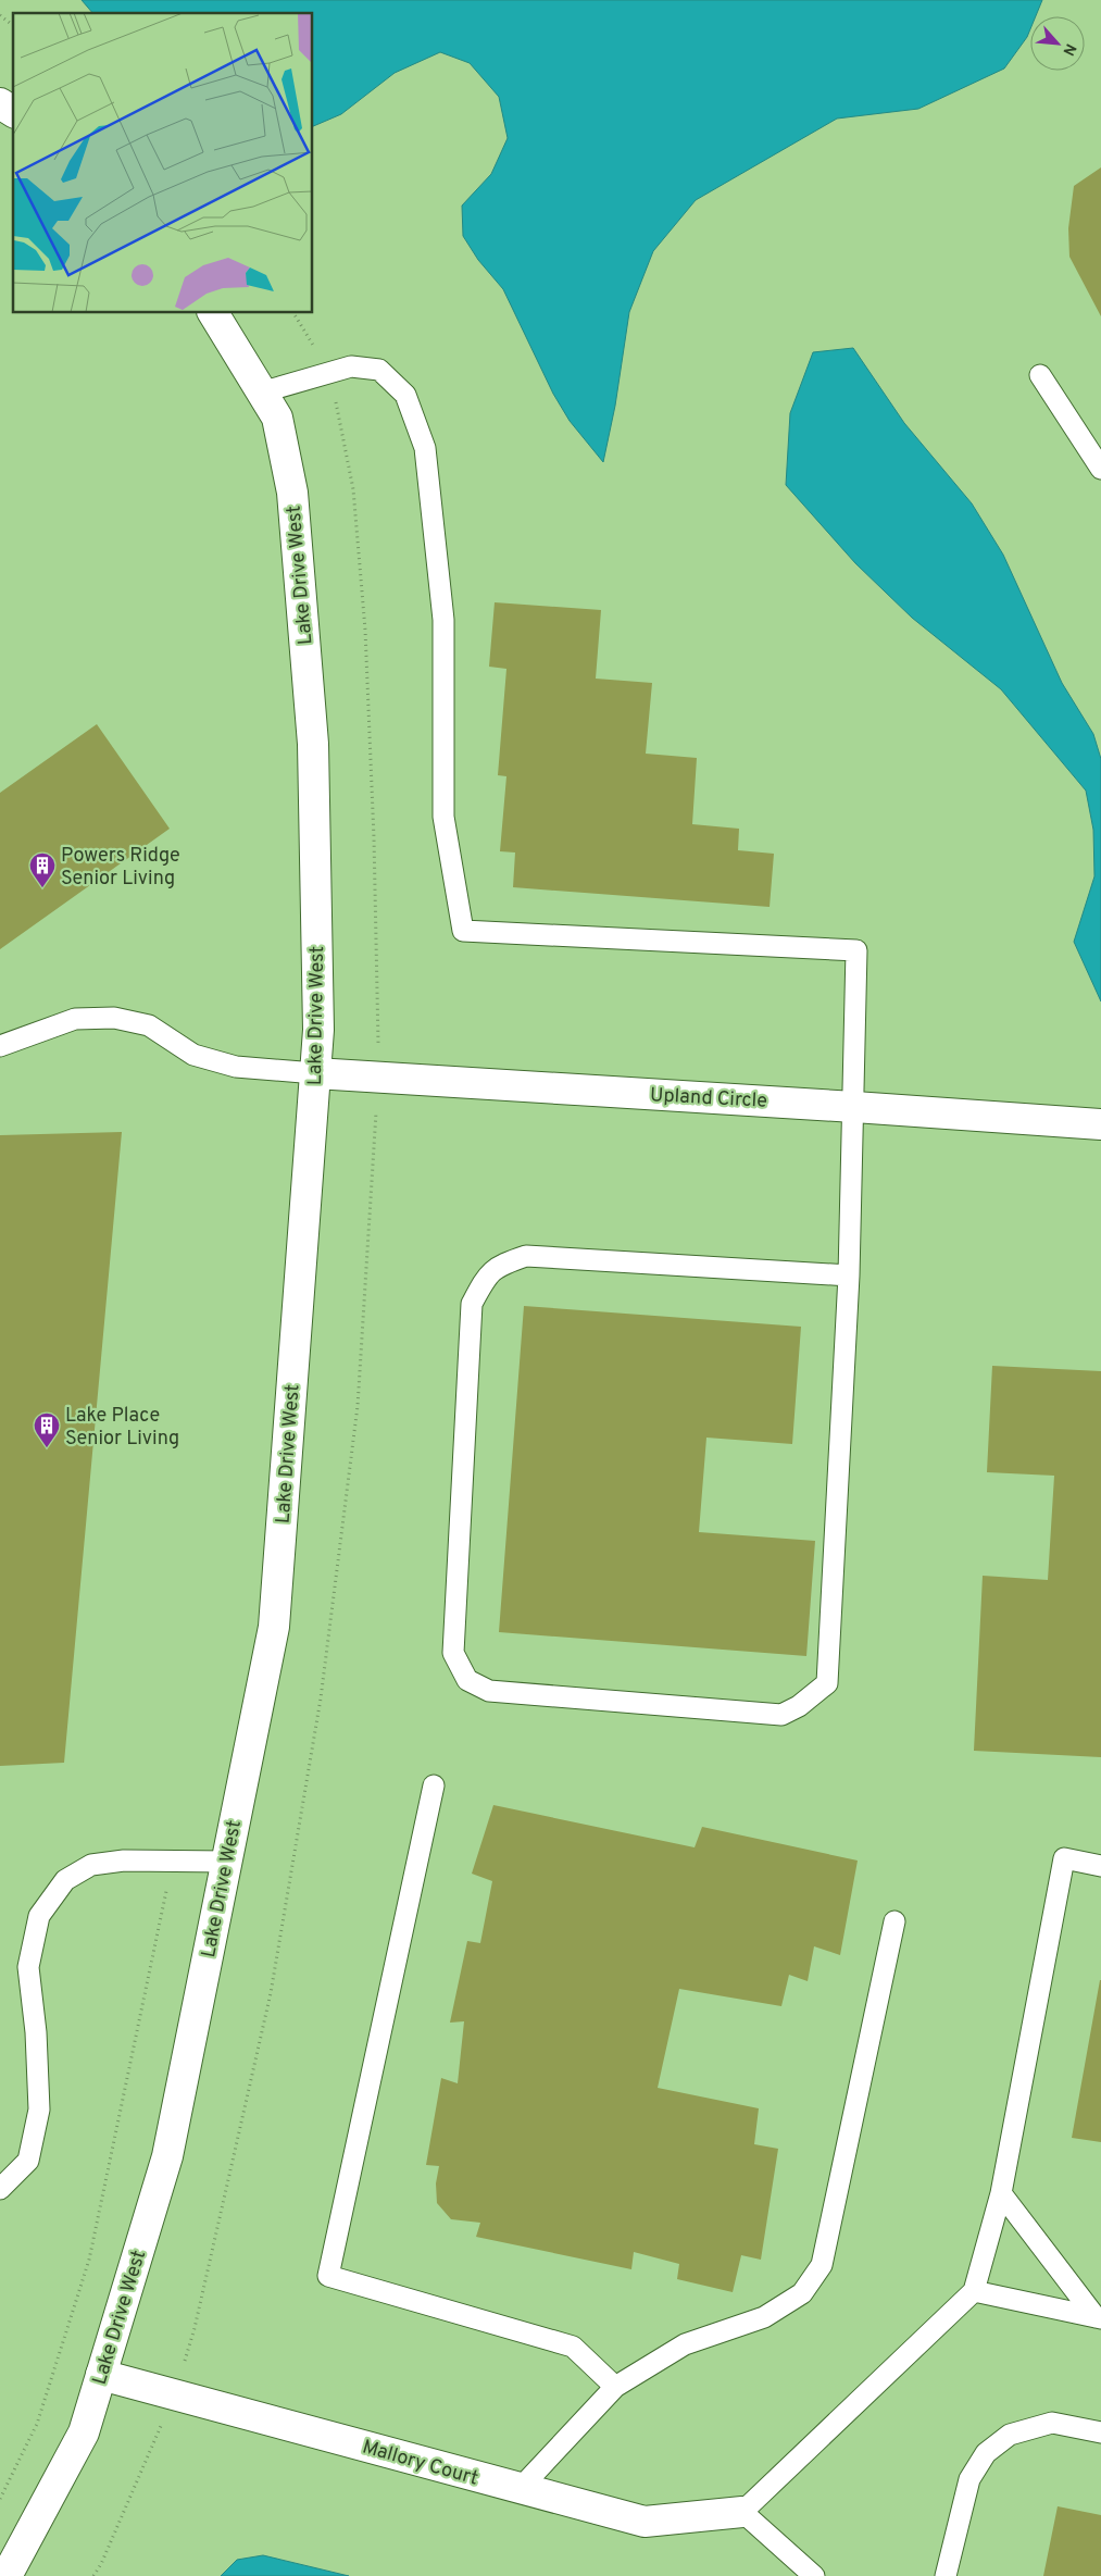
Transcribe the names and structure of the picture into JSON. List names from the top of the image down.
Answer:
{
  "streets": {
    "street": ["Lake Drive West", "Upland Circle", "Mallory Court"]
  },
  "crossings": [
    ["Lake Drive West", "Upland Circle"],
    ["Lake Drive West", "Mallory Court"]
  ],
  "places": {
    "building": ["Powers Ridge Senior Living", "Lake Place Senior Living"]
  },
  "north": "bottom right"
}
